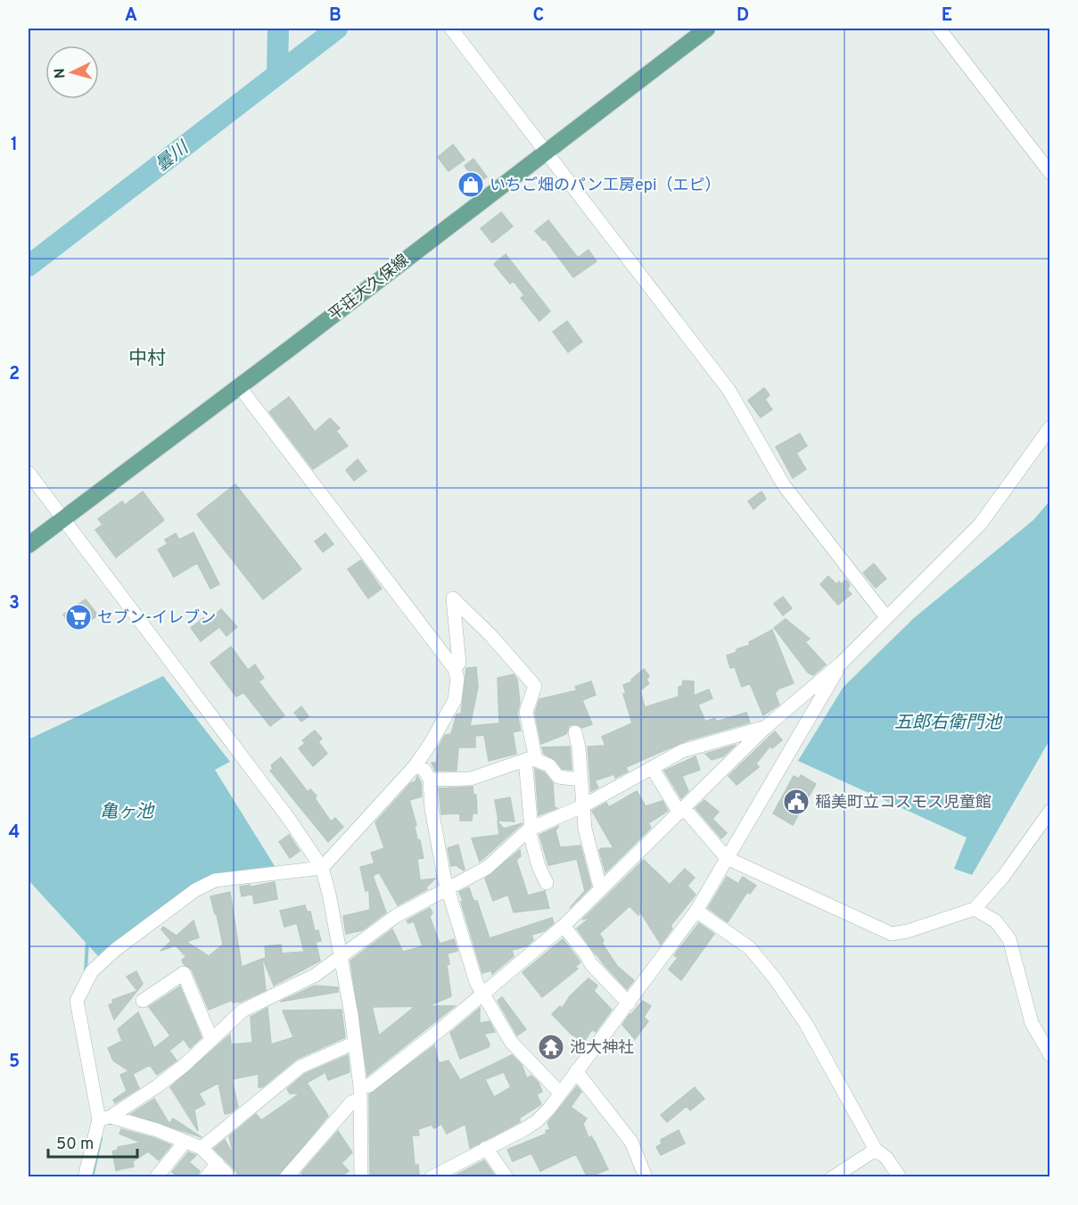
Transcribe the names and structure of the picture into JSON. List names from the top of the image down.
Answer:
{
  "streets": {
    "main road": ["平荘大久保線"]
  },
  "districts": ["中村"],
  "water": ["曇川", "五郎右衛門池", "亀ヶ池"],
  "places": {
    "shop": ["いちご畑のパン工房epi（エピ）"],
    "supermarket": ["セブン-イレブン"],
    "public building": ["稲美町立コスモス児童館"],
    "temple": ["池大神社"]
  },
  "scale_bar": "50 m",
  "north": "left",
  "grid": {
    "columns": [
      "A",
      "B",
      "C",
      "D",
      "E"
    ],
    "rows": [
      "1",
      "2",
      "3",
      "4",
      "5"
    ]
  }
}
